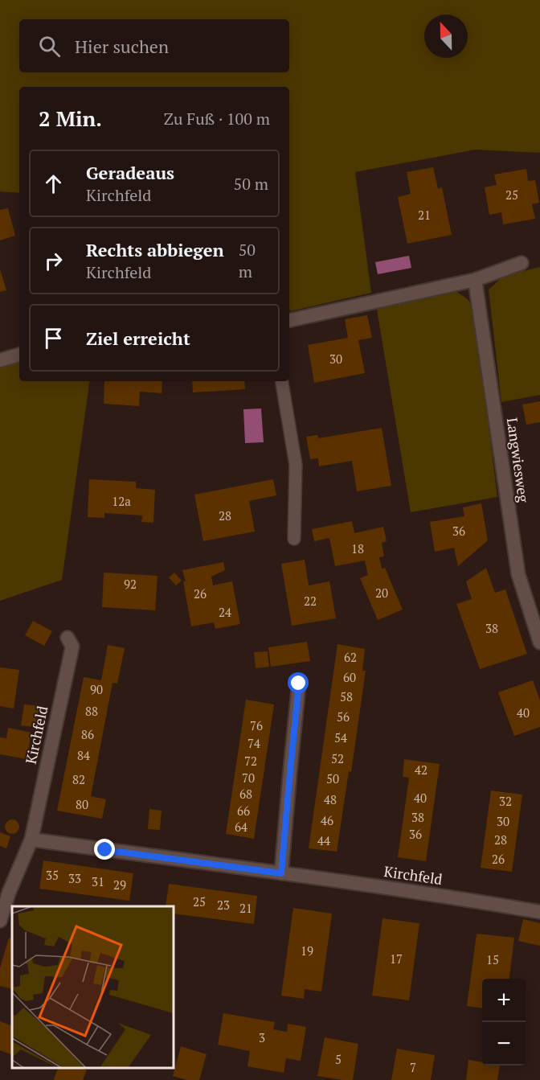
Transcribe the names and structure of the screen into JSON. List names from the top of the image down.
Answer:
{
  "streets": {
    "street": ["Langwiesweg", "Kirchfeld"]
  },
  "house_numbers": [
    "25",
    "21",
    "30",
    "12a",
    "28",
    "36",
    "18",
    "92",
    "20",
    "26",
    "22",
    "24",
    "38",
    "62",
    "60",
    "90",
    "58",
    "88",
    "40",
    "56",
    "76",
    "86",
    "54",
    "74",
    "84",
    "52",
    "72",
    "42",
    "70",
    "50",
    "82",
    "68",
    "40",
    "48",
    "32",
    "80",
    "66",
    "38",
    "46",
    "30",
    "64",
    "36",
    "28",
    "44",
    "26",
    "35",
    "33",
    "31",
    "29",
    "25",
    "23",
    "21",
    "19",
    "17",
    "15",
    "3",
    "5",
    "7"
  ],
  "north": "top",
  "page": {
    "search": "Hier suchen",
    "heading": ["2 Min.", "Zu Fuß · 100 m"],
    "list": [
      ["Geradeaus", "Kirchfeld", "50 m"],
      ["Rechts abbiegen", "Kirchfeld", "50 m"],
      "Ziel erreicht"
    ],
    "map_buttons": ["+", "−"]
  }
}
